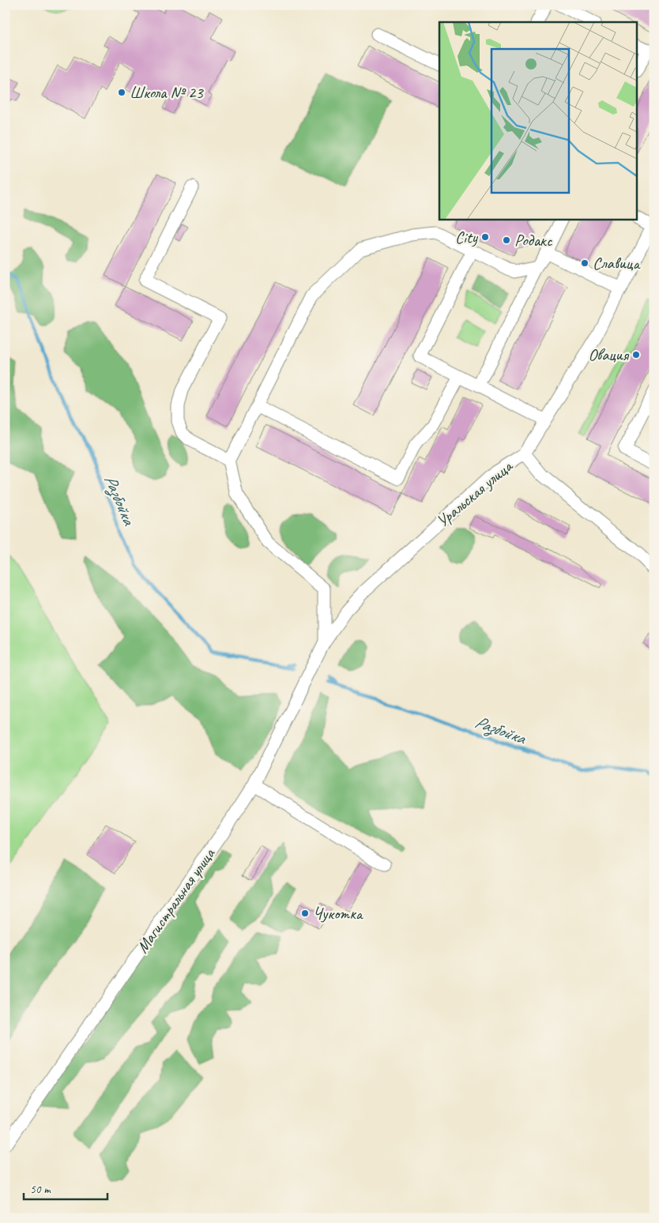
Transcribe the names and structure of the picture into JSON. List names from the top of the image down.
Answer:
{
  "streets": {
    "street": ["Уральская улица", "Магистральная улица"]
  },
  "crossings": [
    ["Уральская улица", "Магистральная улица"]
  ],
  "water": ["Разбойка"],
  "places": [
    "Школа № 23",
    "City",
    "Родакс",
    "Славица",
    "Овация",
    "Чукотка"
  ],
  "scale_bar": "50 m"
}
